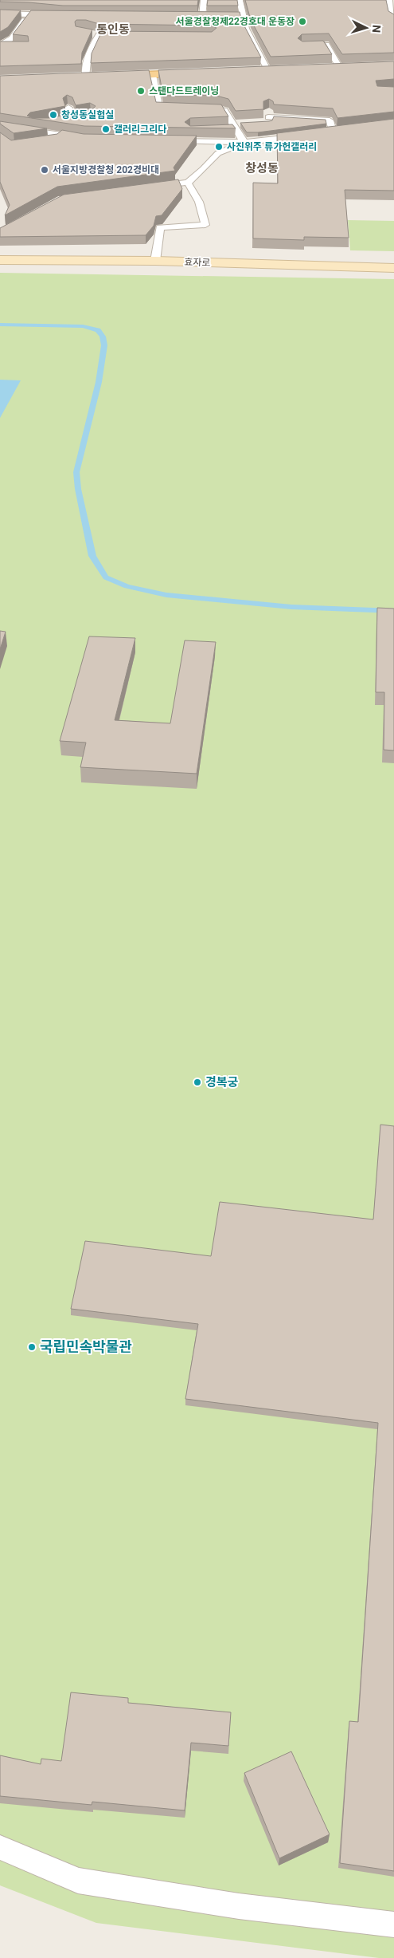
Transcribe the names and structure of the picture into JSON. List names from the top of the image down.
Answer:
{
  "streets": {
    "street": ["효자로"]
  },
  "districts": ["통인동", "창성동"],
  "places": [
    "서울경찰청제22경호대 운동장",
    "스탠다드트레이닝",
    "창성동실험실",
    "갤러리그리다",
    "사진위주 류가헌갤러리",
    "서울지방경찰청 202경비대",
    "경복궁",
    "국립민속박물관"
  ],
  "north": "right"
}
